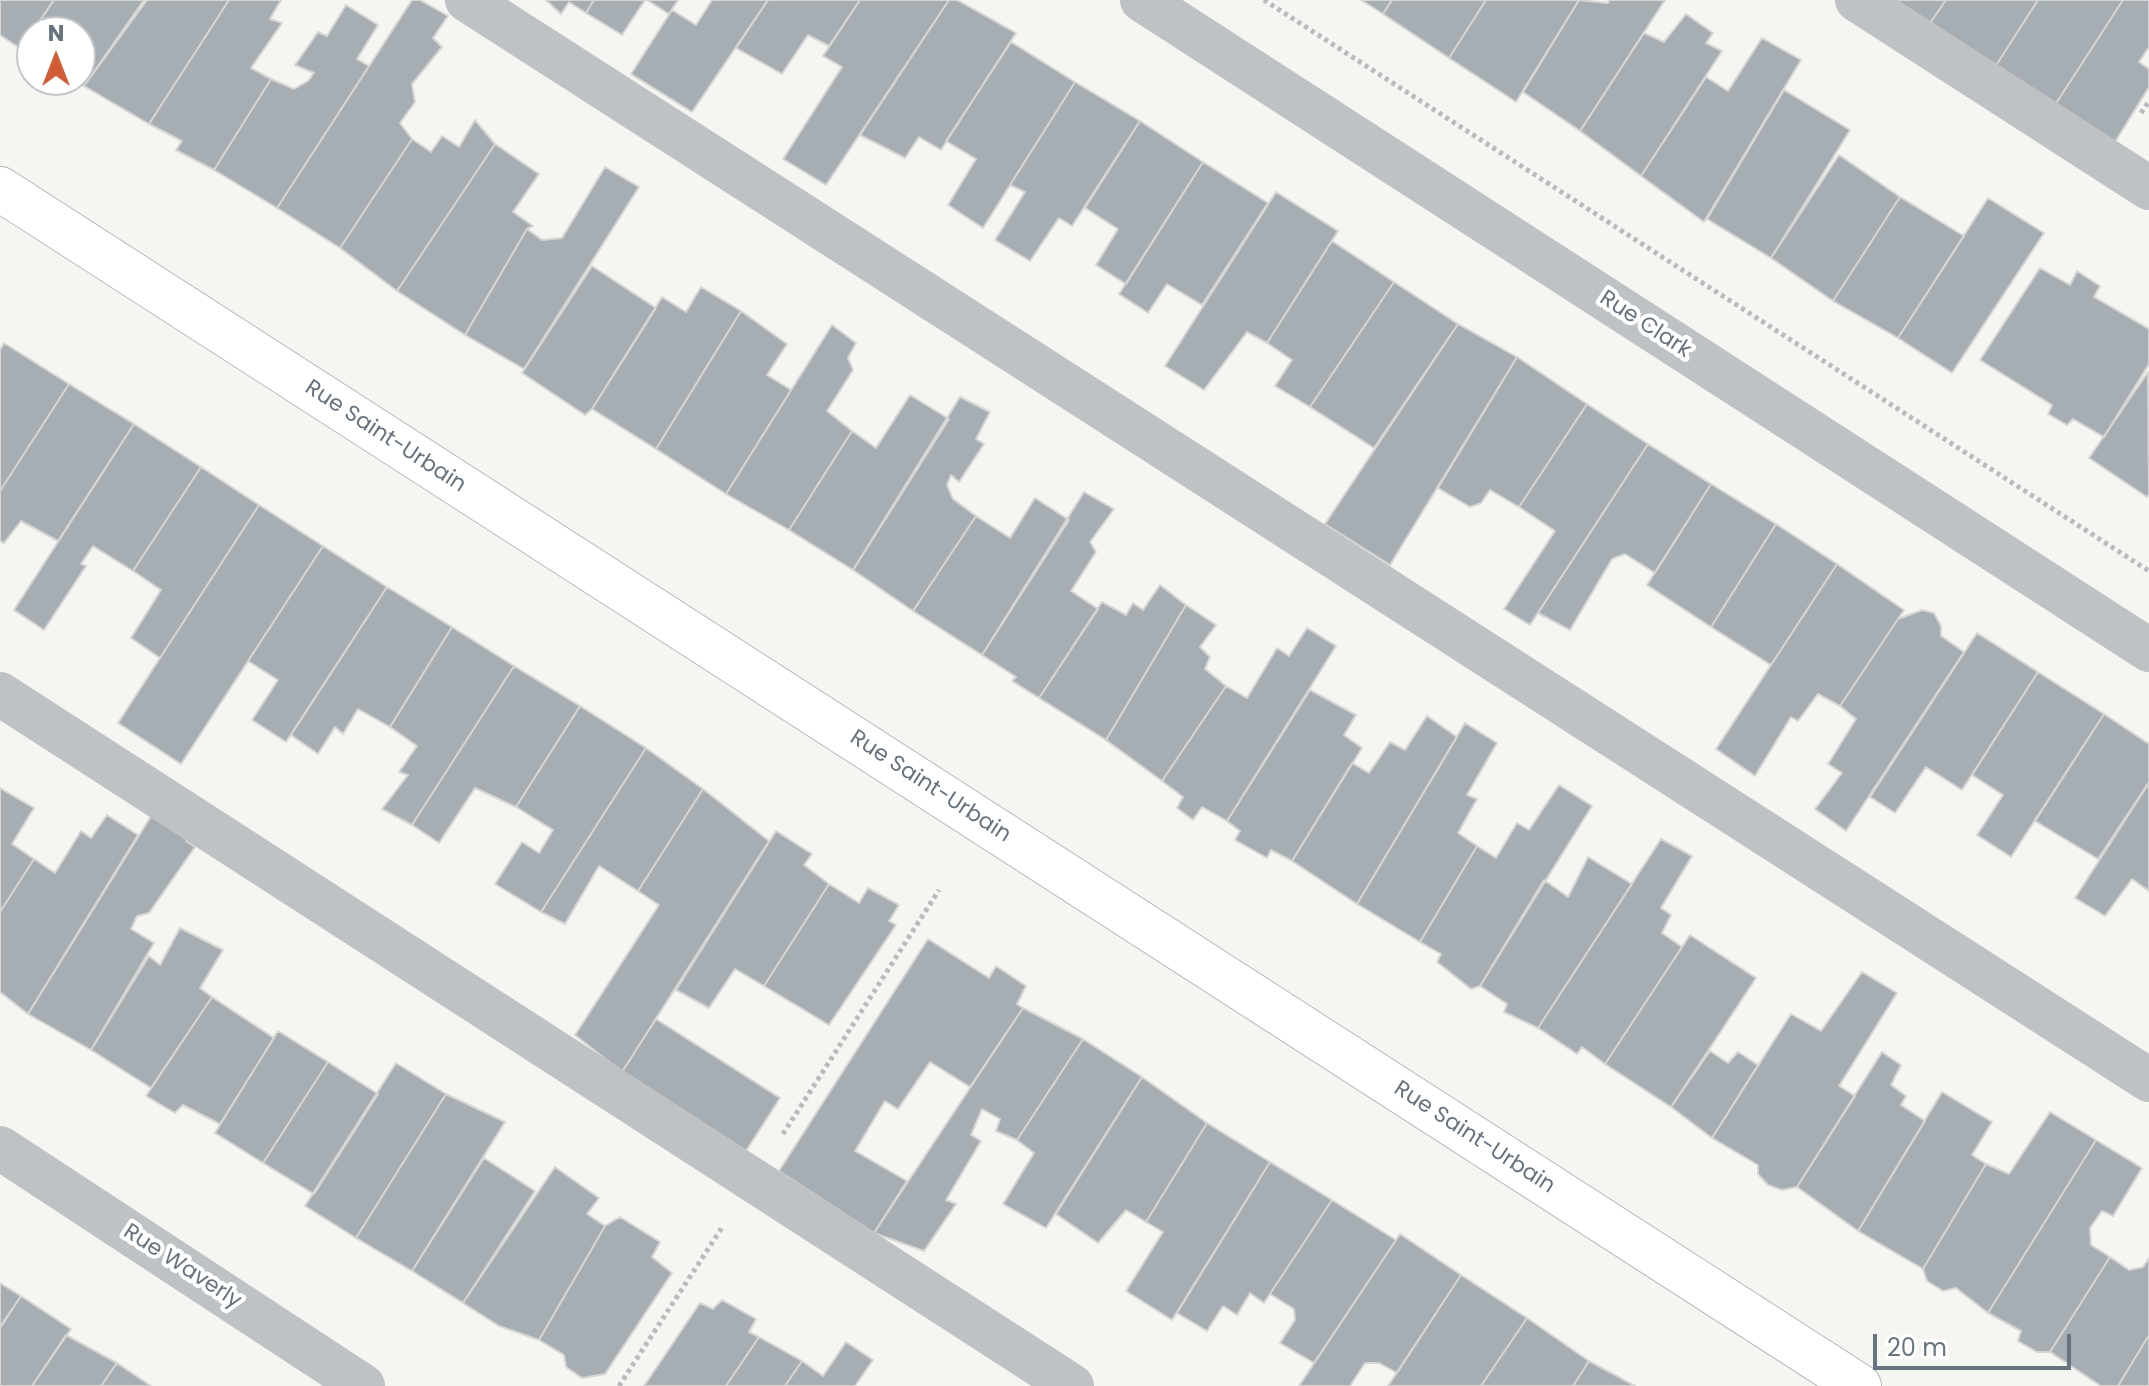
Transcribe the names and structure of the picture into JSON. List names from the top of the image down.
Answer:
{
  "streets": {
    "main road": ["Rue Saint-Urbain"],
    "street": ["Rue Clark", "Rue Waverly"]
  },
  "scale_bar": "20 m",
  "north": "top"
}
